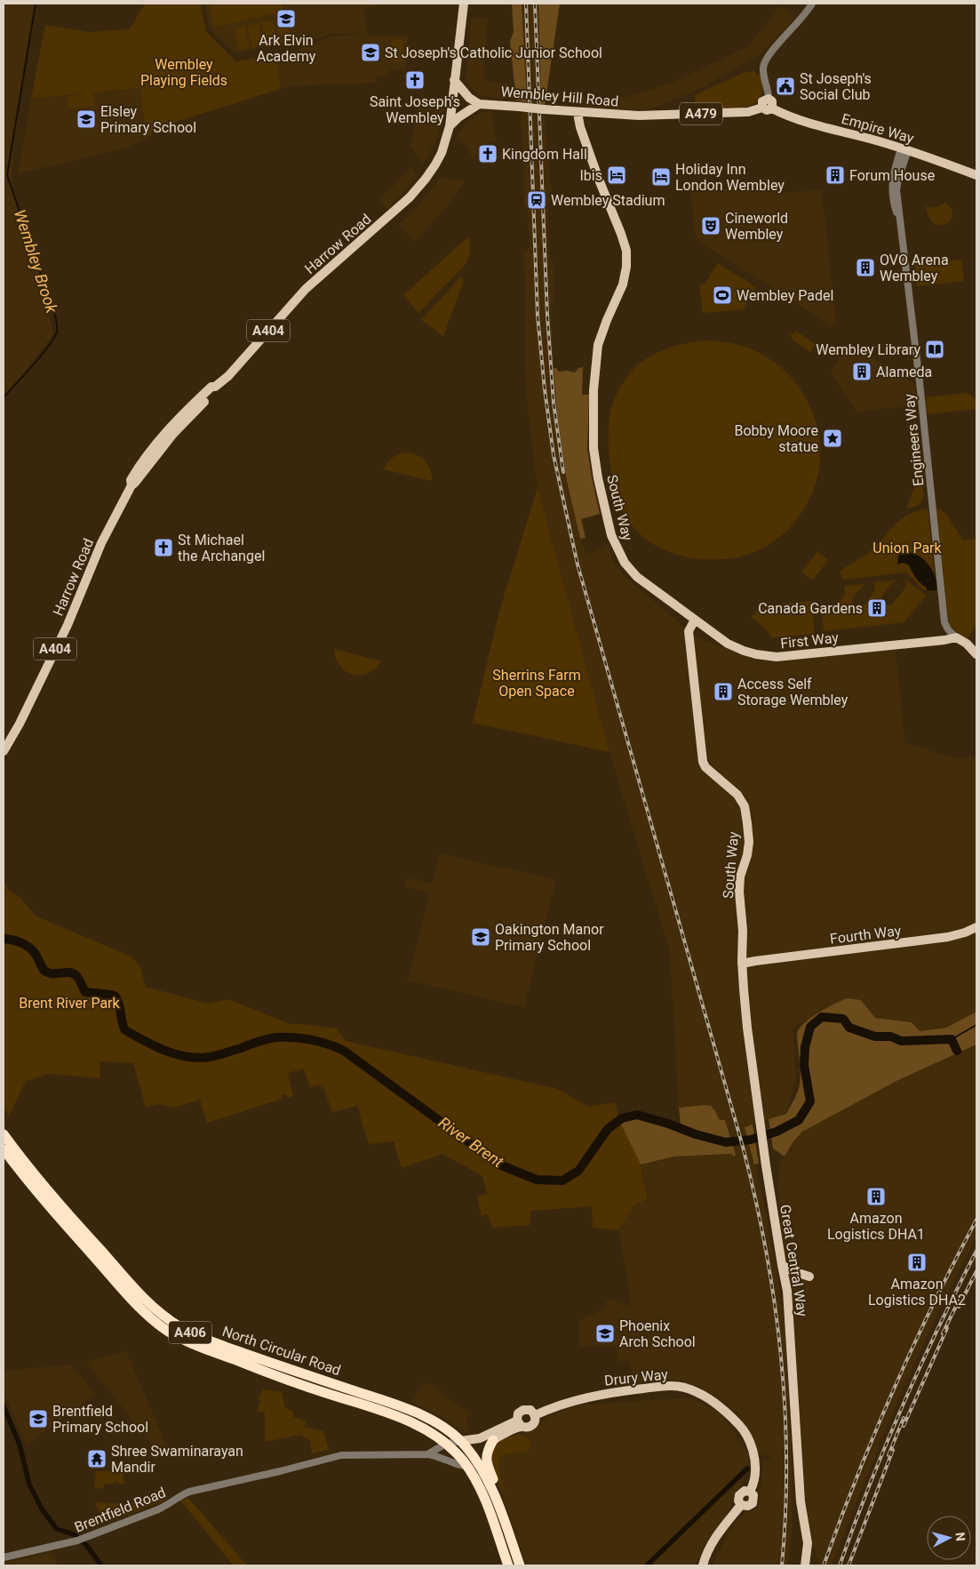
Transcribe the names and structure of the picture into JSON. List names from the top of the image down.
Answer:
{
  "streets": {
    "highway": ["A406", "North Circular Road"],
    "main road": [
      "Wembley Hill Road",
      "A479",
      "Empire Way",
      "Harrow Road",
      "A404",
      "South Way",
      "First Way",
      "Fourth Way",
      "Great Central Way",
      "Drury Way"
    ],
    "street": ["Engineers Way", "Brentfield Road"]
  },
  "crossings": [
    ["Wembley Hill Road", "Empire Way"],
    ["Wembley Hill Road", "South Way"],
    ["Empire Way", "Engineers Way"],
    ["Harrow Road", "A404"],
    ["South Way", "First Way"],
    ["South Way", "Fourth Way"],
    ["South Way", "Great Central Way"],
    ["Fourth Way", "Great Central Way"],
    ["North Circular Road", "Brentfield Road"]
  ],
  "water": ["Wembley Brook", "River Brent"],
  "parks": [
    "Wembley Playing Fields",
    "Union Park",
    "Sherrins Farm Open Space",
    "Brent River Park"
  ],
  "places": {
    "school or university": [
      "Ark Elvin Academy",
      "St Joseph's Catholic Junior School",
      "Elsley Primary School",
      "Oakington Manor Primary School",
      "Phoenix Arch School",
      "Brentfield Primary School"
    ],
    "church": ["Saint Joseph's Wembley", "Kingdom Hall", "St Michael the Archangel"],
    "public building": ["St Joseph's Social Club"],
    "hotel": ["Ibis", "Holiday Inn London Wembley"],
    "building": [
      "Forum House",
      "OVO Arena Wembley",
      "Alameda",
      "Canada Gardens",
      "Access Self Storage Wembley",
      "Amazon Logistics DHA1",
      "Amazon Logistics DHA2"
    ],
    "station": ["Wembley Stadium"],
    "theatre": ["Cineworld Wembley"],
    "sports": ["Wembley Padel"],
    "library": ["Wembley Library"],
    "place": ["Bobby Moore statue"],
    "temple": ["Shree Swaminarayan Mandir"]
  },
  "north": "right"
}
